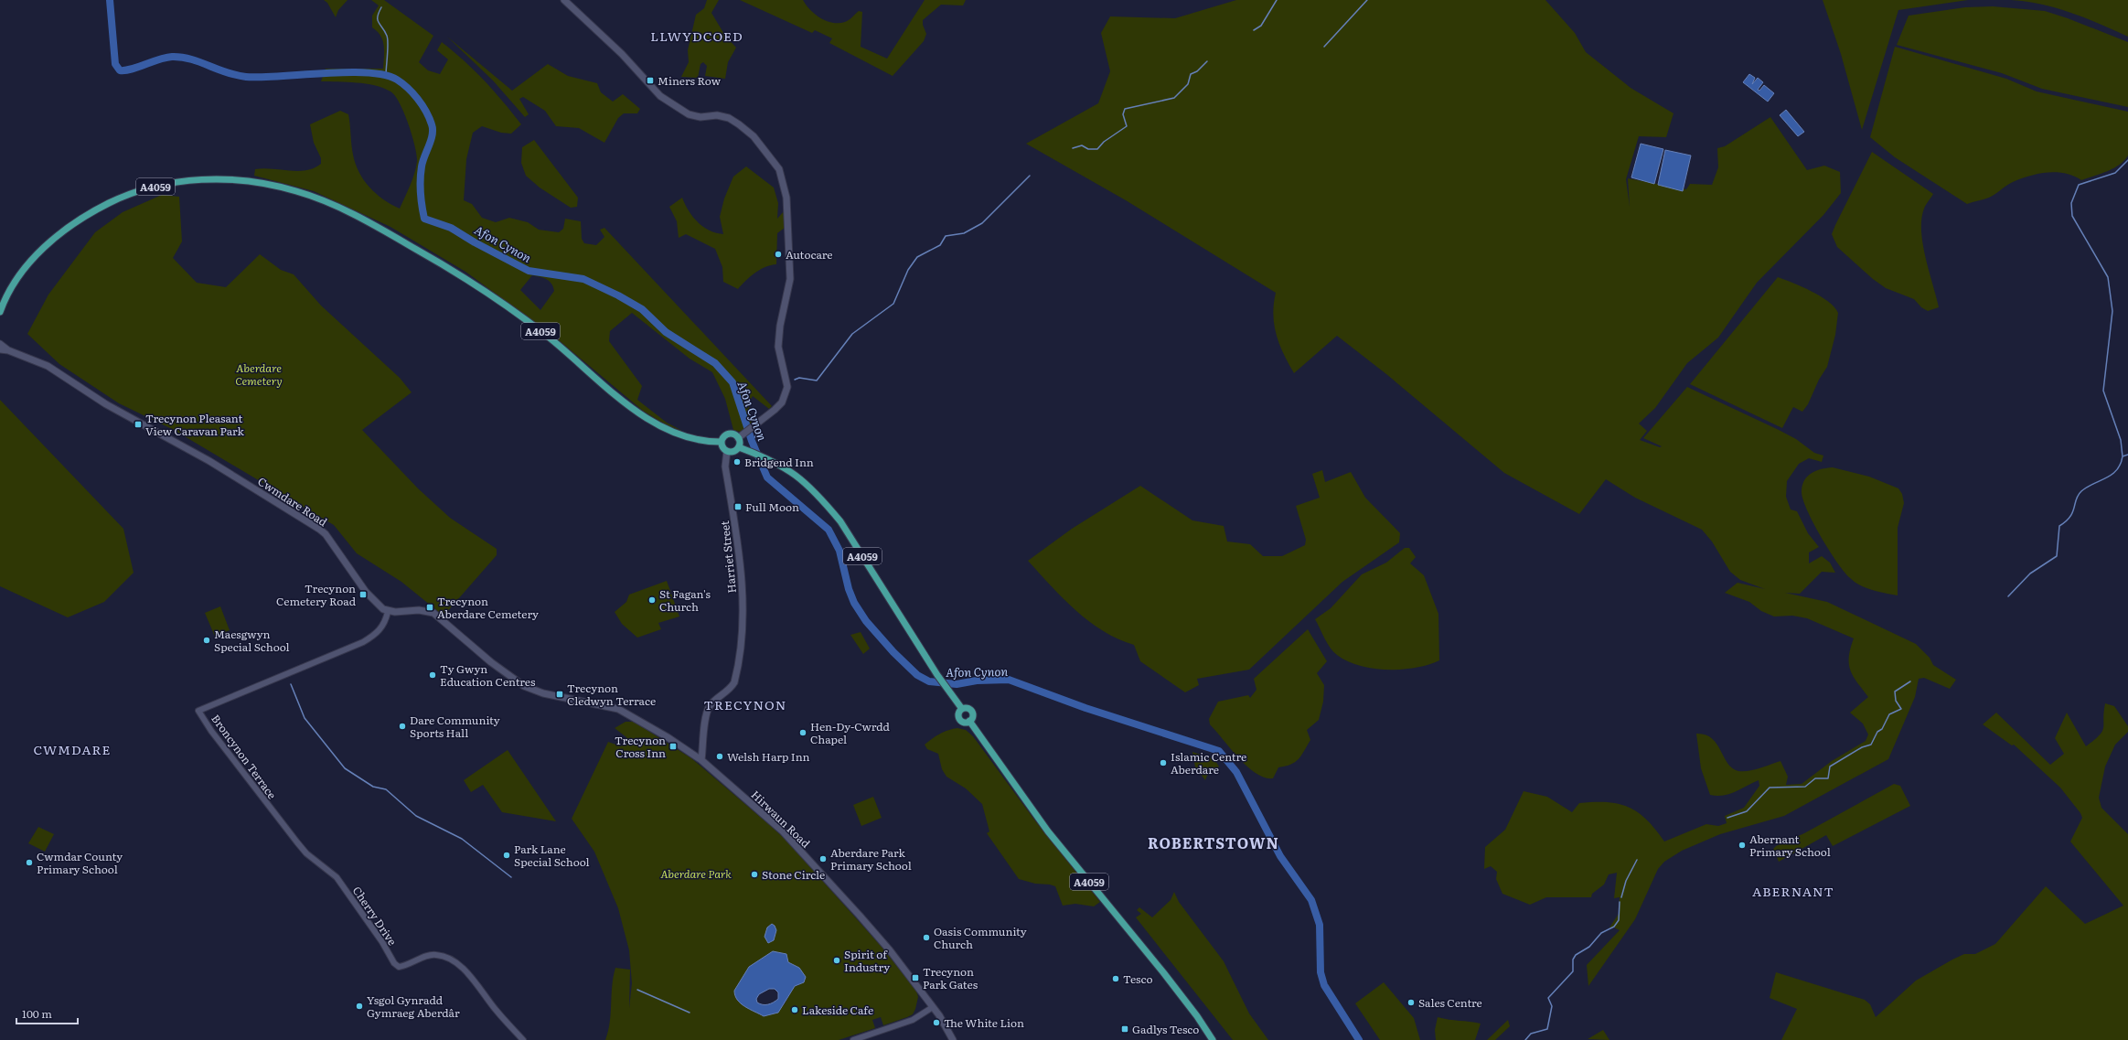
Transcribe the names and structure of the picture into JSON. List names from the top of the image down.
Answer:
{
  "streets": {
    "main road": [
      "A4059",
      "Cwmdare Road",
      "Harriet Street",
      "Hirwaun Road"
    ],
    "street": ["Broncynon Terrace", "Cherry Drive"]
  },
  "crossings": [
    ["A4059", "Harriet Street"],
    ["Cwmdare Road", "Broncynon Terrace"],
    ["Cwmdare Road", "Hirwaun Road"],
    ["Harriet Street", "Hirwaun Road"],
    ["Broncynon Terrace", "Hirwaun Road"],
    ["Broncynon Terrace", "Cherry Drive"]
  ],
  "districts": [
    "LLWYDCOED",
    "TRECYNON",
    "CWMDARE",
    "ROBERTSTOWN",
    "ABERNANT"
  ],
  "water": ["Afon Cynon"],
  "parks": ["Aberdare Cemetery", "Aberdare Park"],
  "places": {
    "transit": [
      "Miners Row",
      "Trecynon Pleasant View Caravan Park",
      "Full Moon",
      "Trecynon Cemetery Road",
      "Trecynon Aberdare Cemetery",
      "Trecynon Cledwyn Terrace",
      "Trecynon Cross Inn",
      "Trecynon Park Gates",
      "Gadlys Tesco"
    ],
    "other": [
      "Autocare",
      "Bridgend Inn",
      "St Fagan's Church",
      "Maesgwyn Special School",
      "Ty Gwyn Education Centres",
      "Dare Community Sports Hall",
      "Hen-Dy-Cwrdd Chapel",
      "Welsh Harp Inn",
      "Islamic Centre Aberdare",
      "Abernant Primary School",
      "Park Lane Special School",
      "Aberdare Park Primary School",
      "Cwmdar County Primary School",
      "Stone Circle",
      "Oasis Community Church",
      "Spirit of Industry",
      "Tesco",
      "Sales Centre",
      "Ysgol Gynradd Gymraeg Aberdâr",
      "Lakeside Cafe",
      "The White Lion"
    ]
  },
  "scale_bar": "100 m"
}
